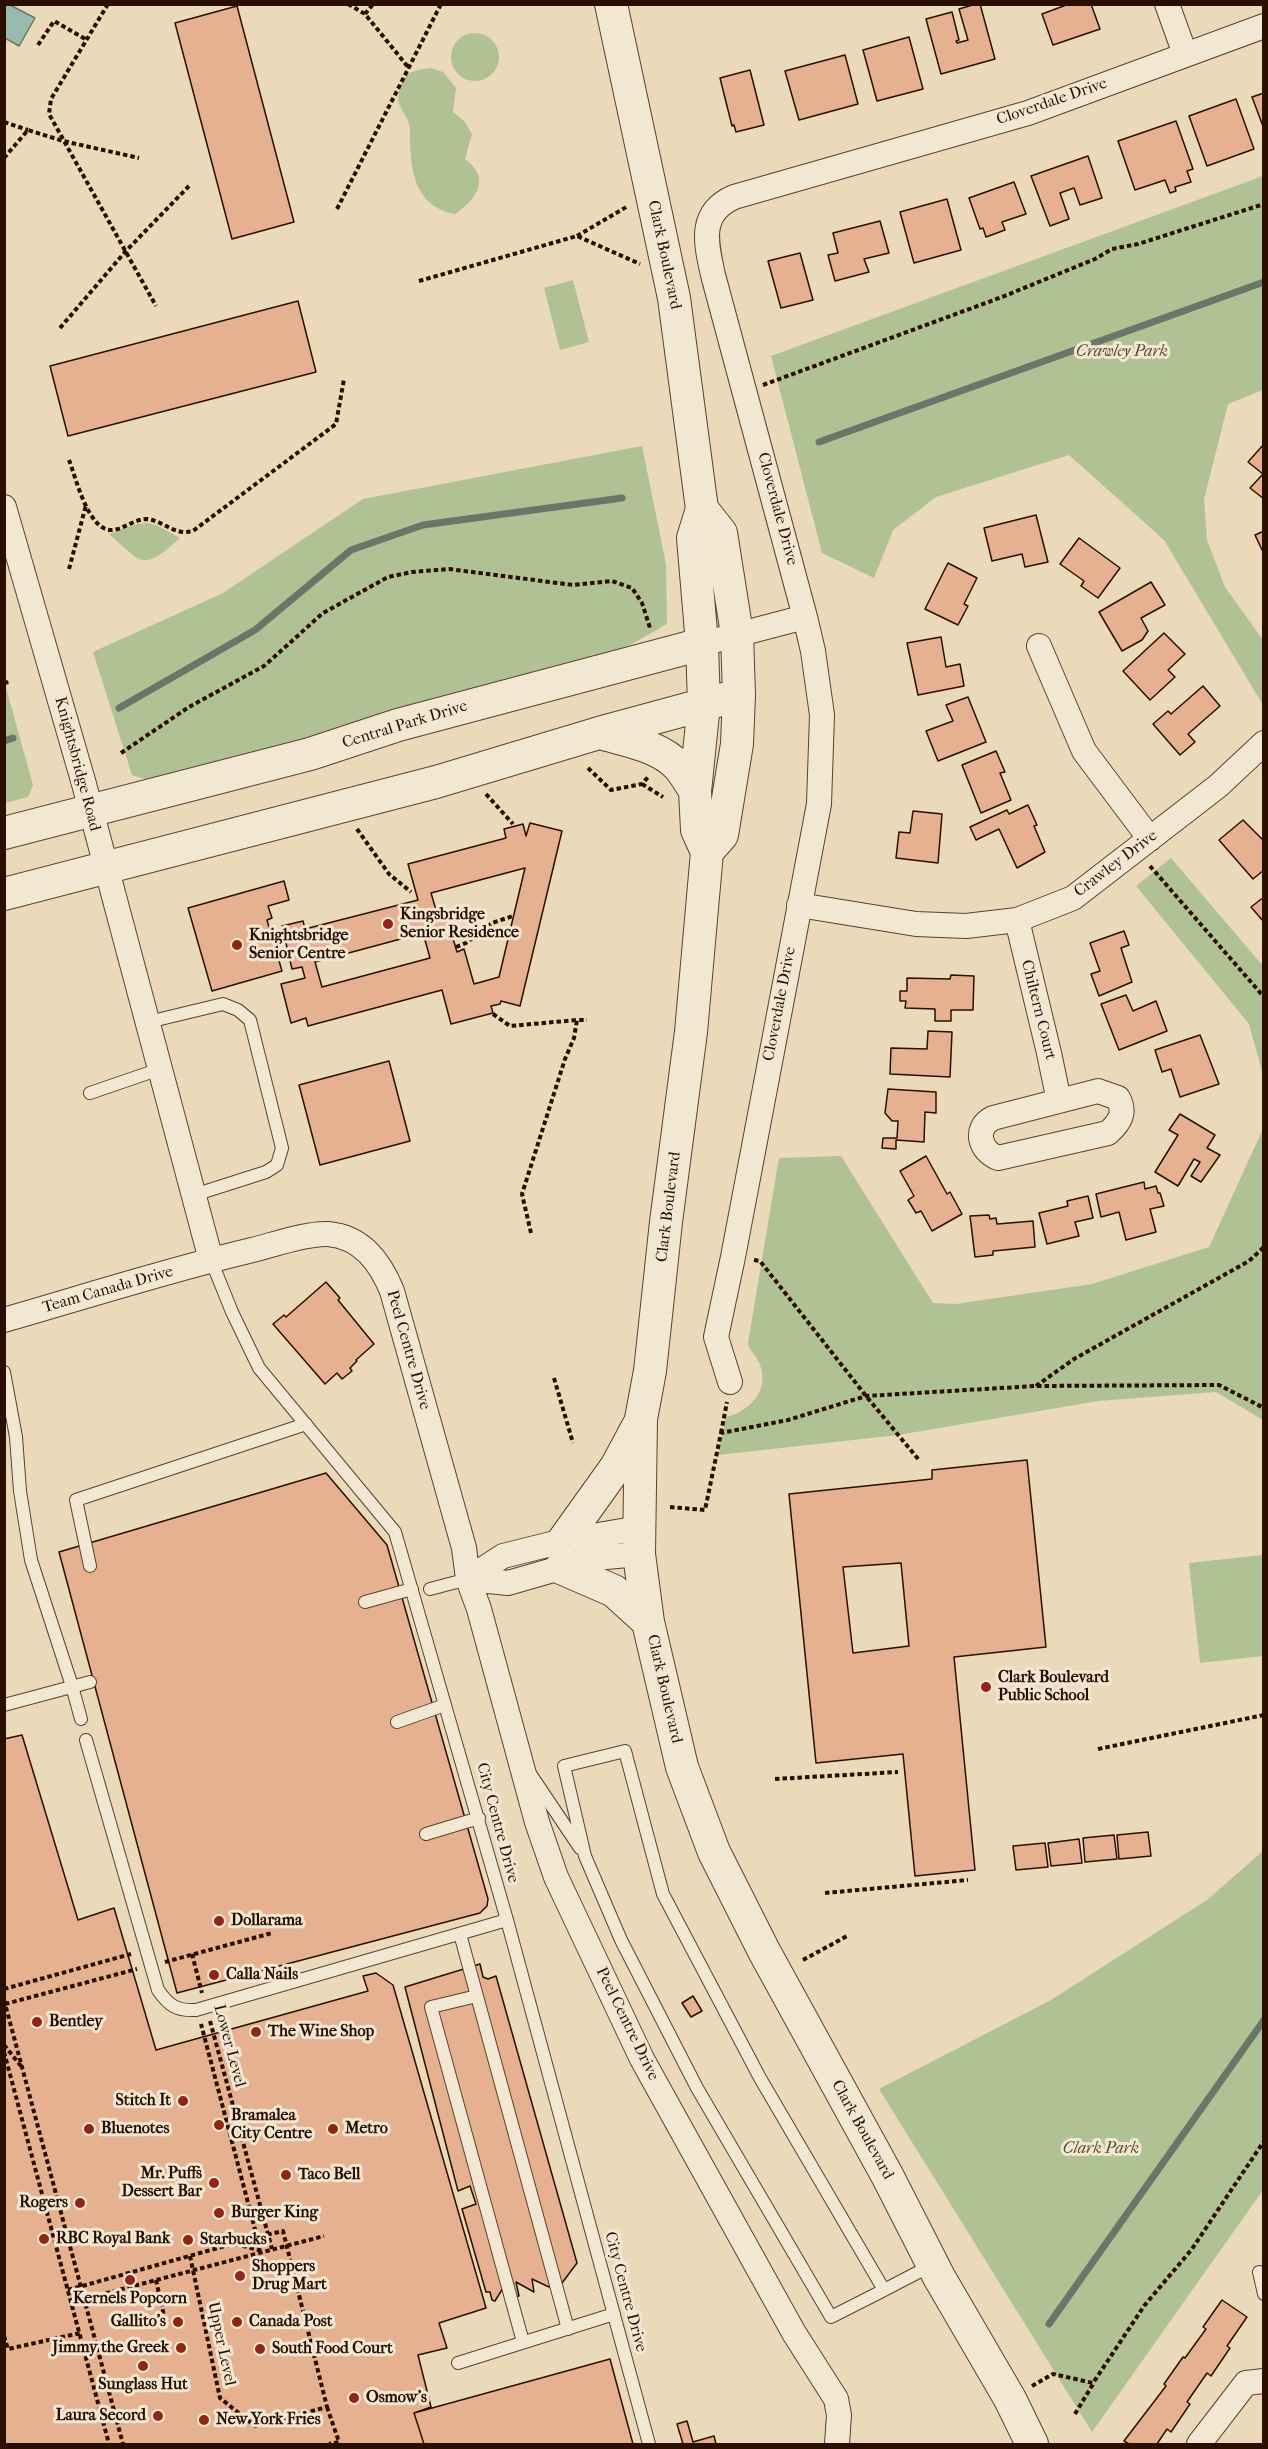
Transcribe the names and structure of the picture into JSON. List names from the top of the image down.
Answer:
{
  "streets": {
    "street": [
      "Cloverdale Drive",
      "Clark Boulevard",
      "Central Park Drive",
      "Knightsbridge Road",
      "Crawley Drive",
      "Chiltern Court",
      "Team Canada Drive",
      "Peel Centre Drive"
    ],
    "lane": ["City Centre Drive"],
    "path": ["Lower Level", "Upper Level"]
  },
  "crossings": [
    ["Cloverdale Drive", "Central Park Drive"],
    ["Cloverdale Drive", "Crawley Drive"],
    ["Clark Boulevard", "Central Park Drive"],
    ["Central Park Drive", "Knightsbridge Road"],
    ["Knightsbridge Road", "Team Canada Drive"],
    ["Knightsbridge Road", "Peel Centre Drive"],
    ["Knightsbridge Road", "City Centre Drive"],
    ["Crawley Drive", "Chiltern Court"],
    ["Team Canada Drive", "Peel Centre Drive"],
    ["Team Canada Drive", "City Centre Drive"],
    ["Peel Centre Drive", "City Centre Drive"]
  ],
  "parks": ["Crawley Park", "Clark Park"],
  "places": [
    "Kingsbridge Senior Residence",
    "Knightsbridge Senior Centre",
    "Clark Boulevard Public School",
    "Dollarama",
    "Calla Nails",
    "Bentley",
    "The Wine Shop",
    "Stitch It",
    "Bramalea City Centre",
    "Bluenotes",
    "Metro",
    "Taco Bell",
    "Mr. Puffs Dessert Bar",
    "Rogers",
    "Burger King",
    "RBC Royal Bank",
    "Starbucks",
    "Shoppers Drug Mart",
    "Kernels Popcorn",
    "Gallito's",
    "Canada Post",
    "Jimmy the Greek",
    "South Food Court",
    "Sunglass Hut",
    "Osmow's",
    "Laura Secord",
    "New York Fries"
  ]
}
